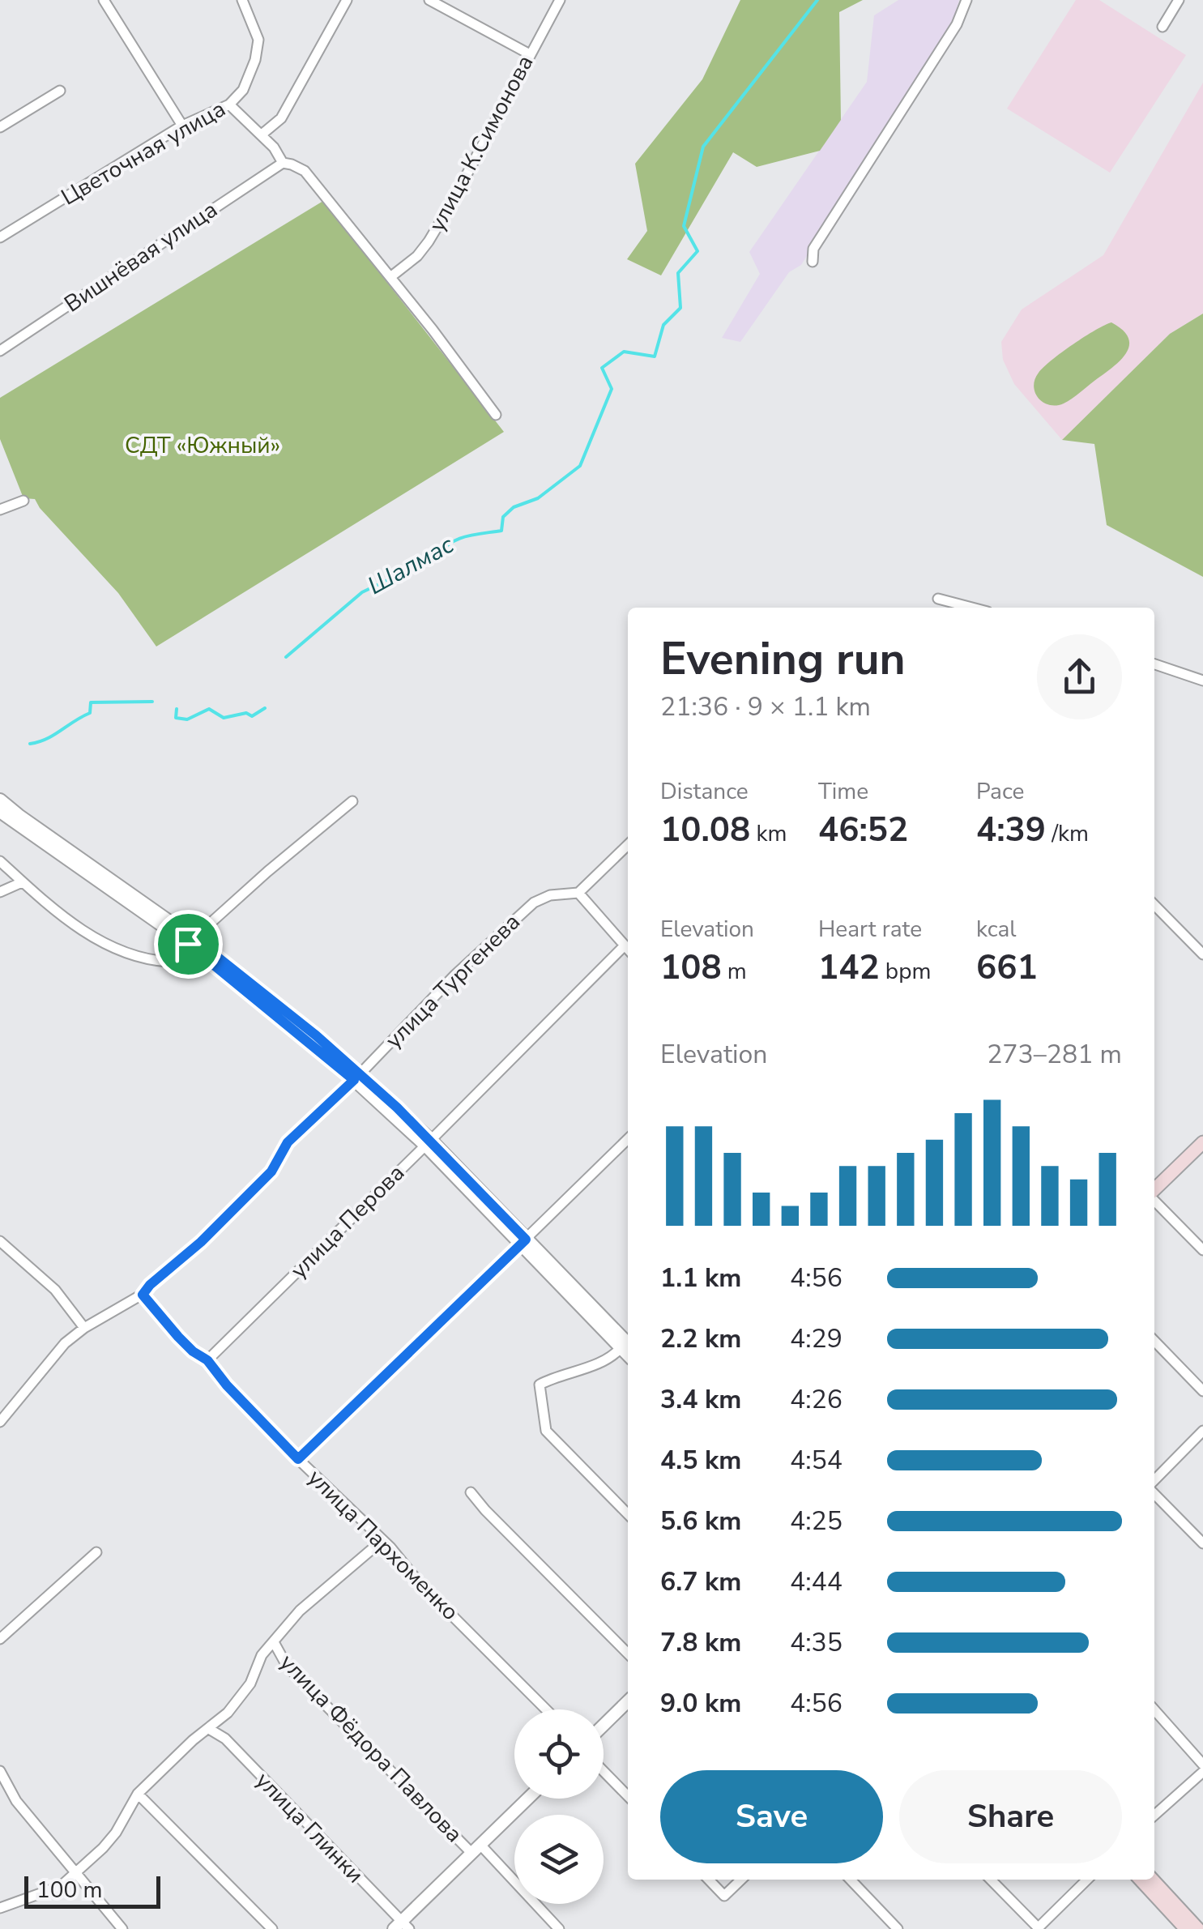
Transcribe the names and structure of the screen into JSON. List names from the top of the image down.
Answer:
{
  "streets": {
    "street": [
      "улица К.Симонова",
      "Цветочная улица",
      "Вишнёвая улица",
      "улица Тургенева",
      "улица Перова",
      "улица Пархоменко",
      "улица Фёдора Павлова",
      "улица Глинки"
    ]
  },
  "crossings": [
    ["улица Тургенева", "улица Пархоменко"],
    ["улица Перова", "улица Пархоменко"]
  ],
  "water": ["Шалмас"],
  "parks": ["СДТ «Южный»"],
  "scale_bar": "100 m",
  "page": {
    "heading": ["Evening run", "21:36 · 9 × 1.1 km"],
    "stats": [
      ["Distance", "10.08 km"],
      ["Time", "46:52"],
      ["Pace", "4:39 /km"],
      ["Elevation", "108 m"],
      ["Heart rate", "142 bpm"],
      ["kcal", "661"]
    ],
    "chart": ["Elevation", "273–281 m"],
    "list": [
      {
        "name": "1.1 km",
        "note": "4:56"
      },
      {
        "name": "2.2 km",
        "note": "4:29"
      },
      {
        "name": "3.4 km",
        "note": "4:26"
      },
      {
        "name": "4.5 km",
        "note": "4:54"
      },
      {
        "name": "5.6 km",
        "note": "4:25"
      },
      {
        "name": "6.7 km",
        "note": "4:44"
      },
      {
        "name": "7.8 km",
        "note": "4:35"
      },
      {
        "name": "9.0 km",
        "note": "4:56"
      }
    ],
    "buttons": ["Save", "Share"],
    "scale": "100 m"
  }
}
